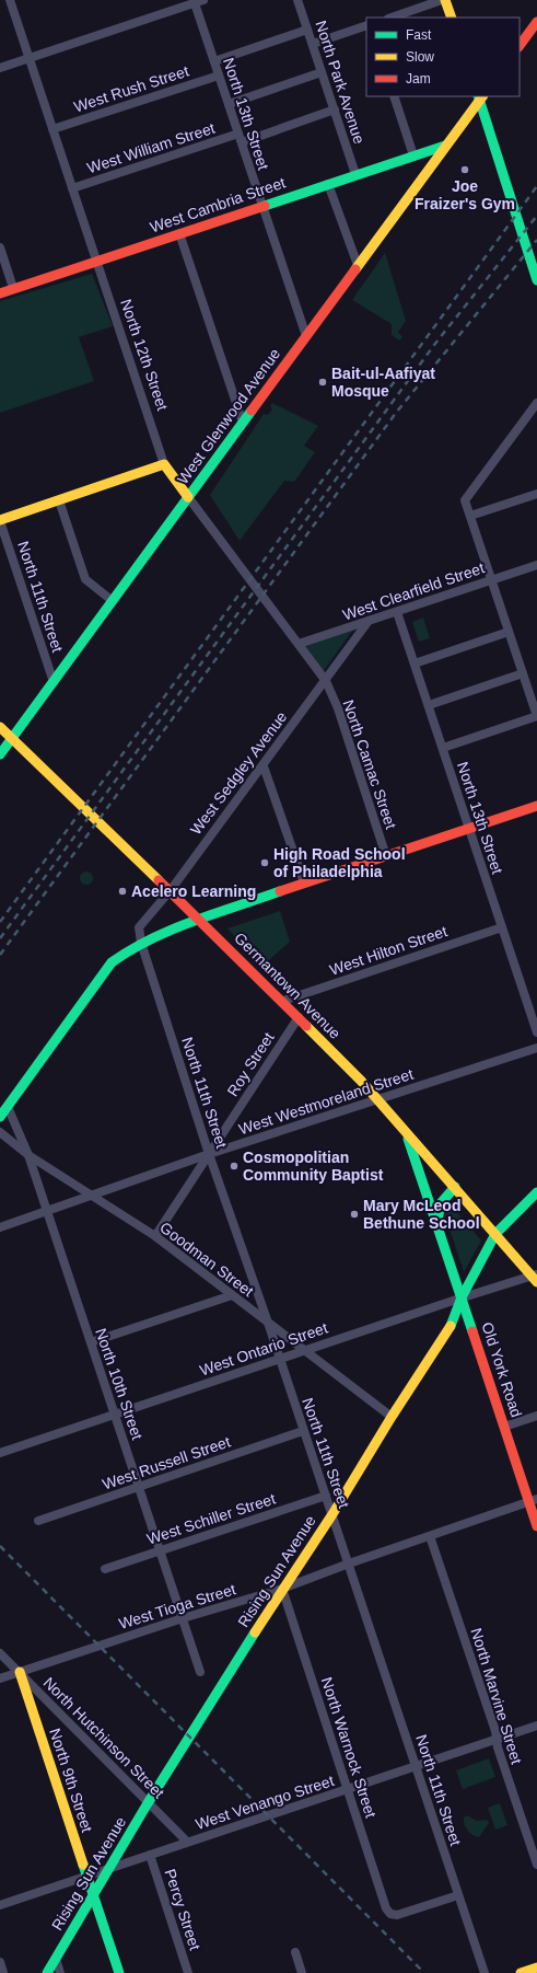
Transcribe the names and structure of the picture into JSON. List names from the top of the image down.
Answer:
{
  "streets": {
    "street": [
      "North Park Avenue",
      "West Rush Street",
      "North 13th Street",
      "West William Street",
      "West Cambria Street",
      "North 12th Street",
      "West Glenwood Avenue",
      "West Clearfield Street",
      "North 11th Street",
      "North Camac Street",
      "West Sedgley Avenue",
      "West Hilton Street",
      "Germantown Avenue",
      "Roy Street",
      "West Westmoreland Street",
      "Goodman Street",
      "West Ontario Street",
      "Old York Road",
      "North 10th Street",
      "West Russell Street",
      "West Schiller Street",
      "Rising Sun Avenue",
      "West Tioga Street",
      "North Marvine Street",
      "North Hutchinson Street",
      "North Warnock Street",
      "North 9th Street",
      "West Venango Street",
      "Percy Street"
    ]
  },
  "crossings": [
    ["North Park Avenue", "West William Street"],
    ["North Park Avenue", "West Cambria Street"],
    ["West Rush Street", "North 13th Street"],
    ["West Rush Street", "North 12th Street"],
    ["North 13th Street", "West William Street"],
    ["North 13th Street", "West Cambria Street"],
    ["North 13th Street", "West Glenwood Avenue"],
    ["North 13th Street", "West Clearfield Street"],
    ["North 13th Street", "West Hilton Street"],
    ["West William Street", "North 12th Street"],
    ["West Cambria Street", "North 12th Street"],
    ["West Cambria Street", "West Glenwood Avenue"],
    ["North 12th Street", "West Glenwood Avenue"],
    ["North 12th Street", "West Clearfield Street"],
    ["North 12th Street", "North Camac Street"],
    ["North 12th Street", "West Sedgley Avenue"],
    ["West Glenwood Avenue", "North 11th Street"],
    ["West Glenwood Avenue", "Germantown Avenue"],
    ["West Clearfield Street", "West Sedgley Avenue"],
    ["North 11th Street", "West Sedgley Avenue"],
    ["North 11th Street", "Roy Street"],
    ["North 11th Street", "West Westmoreland Street"],
    ["North 11th Street", "Goodman Street"],
    ["North 11th Street", "West Ontario Street"],
    ["North 11th Street", "West Russell Street"],
    ["North 11th Street", "West Schiller Street"],
    ["North 11th Street", "Rising Sun Avenue"],
    ["North 11th Street", "West Tioga Street"],
    ["North 11th Street", "North Warnock Street"],
    ["North 11th Street", "West Venango Street"],
    ["North Camac Street", "West Sedgley Avenue"],
    ["West Sedgley Avenue", "Germantown Avenue"],
    ["West Hilton Street", "Germantown Avenue"],
    ["Germantown Avenue", "Roy Street"],
    ["Germantown Avenue", "West Westmoreland Street"],
    ["Germantown Avenue", "West Ontario Street"],
    ["Germantown Avenue", "Old York Road"],
    ["Germantown Avenue", "Rising Sun Avenue"],
    ["Roy Street", "West Westmoreland Street"],
    ["Roy Street", "Goodman Street"],
    ["West Westmoreland Street", "Goodman Street"],
    ["West Westmoreland Street", "North 10th Street"],
    ["Goodman Street", "West Ontario Street"],
    ["Goodman Street", "North 10th Street"],
    ["Goodman Street", "Rising Sun Avenue"],
    ["West Ontario Street", "Old York Road"],
    ["West Ontario Street", "North 10th Street"],
    ["West Ontario Street", "Rising Sun Avenue"],
    ["Old York Road", "Rising Sun Avenue"],
    ["Old York Road", "West Tioga Street"],
    ["North 10th Street", "West Russell Street"],
    ["North 10th Street", "West Schiller Street"],
    ["North 10th Street", "West Tioga Street"],
    ["Rising Sun Avenue", "West Tioga Street"],
    ["Rising Sun Avenue", "North Hutchinson Street"],
    ["Rising Sun Avenue", "North Warnock Street"],
    ["Rising Sun Avenue", "North 9th Street"],
    ["Rising Sun Avenue", "West Venango Street"],
    ["West Tioga Street", "North Marvine Street"],
    ["West Tioga Street", "North Hutchinson Street"],
    ["West Tioga Street", "North Warnock Street"],
    ["West Tioga Street", "North 9th Street"],
    ["North Marvine Street", "West Venango Street"],
    ["North Hutchinson Street", "North 9th Street"],
    ["North Hutchinson Street", "West Venango Street"],
    ["North Warnock Street", "West Venango Street"],
    ["North 9th Street", "West Venango Street"],
    ["West Venango Street", "Percy Street"]
  ],
  "places": [
    "Joe Fraizer's Gym",
    "Bait-ul-Aafiyat Mosque",
    "High Road School of Philadelphia",
    "Acelero Learning",
    "Cosmopolitian Community Baptist",
    "Mary McLeod Bethune School"
  ],
  "legend": ["Fast", "Slow", "Jam"]
}
